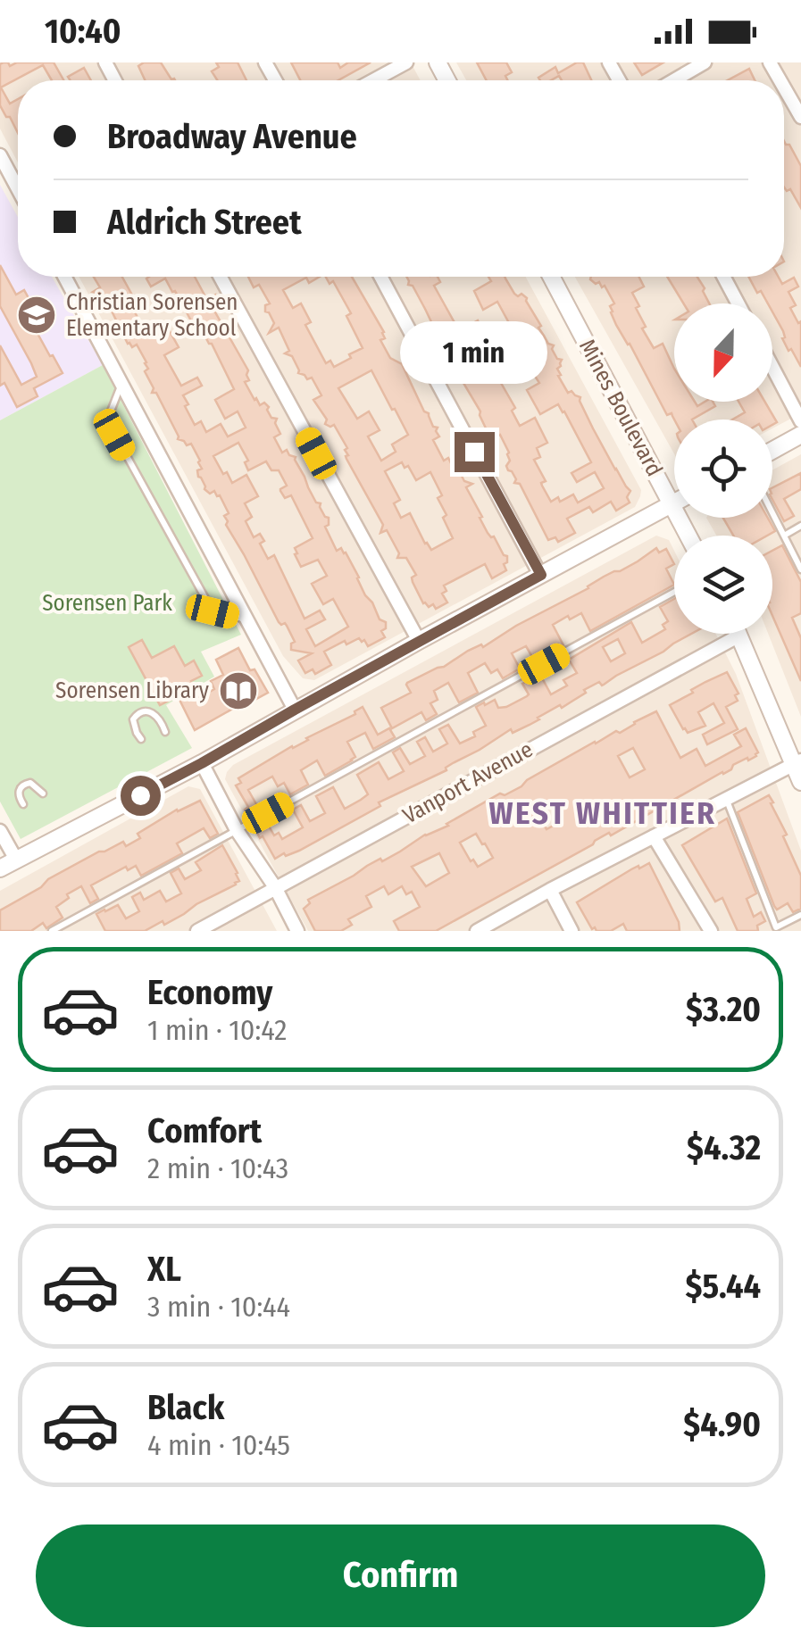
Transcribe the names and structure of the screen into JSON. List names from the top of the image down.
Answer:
{
  "streets": {
    "street": ["Mines Boulevard", "Vanport Avenue"]
  },
  "districts": ["WEST WHITTIER"],
  "parks": ["Sorensen Park"],
  "places": {
    "school or university": ["Christian Sorensen Elementary School"],
    "library": ["Sorensen Library"]
  },
  "north": "bottom",
  "page": {
    "status": "10:40",
    "banner": ["Broadway Avenue", "Aldrich Street"],
    "bubble": "1 min",
    "list": [
      {
        "name": "Economy",
        "note": "1 min · 10:42",
        "value": "$3.20"
      },
      {
        "name": "Comfort",
        "note": "2 min · 10:43",
        "value": "$4.32"
      },
      {
        "name": "XL",
        "note": "3 min · 10:44",
        "value": "$5.44"
      },
      {
        "name": "Black",
        "note": "4 min · 10:45",
        "value": "$4.90"
      }
    ],
    "buttons": "Confirm"
  }
}
